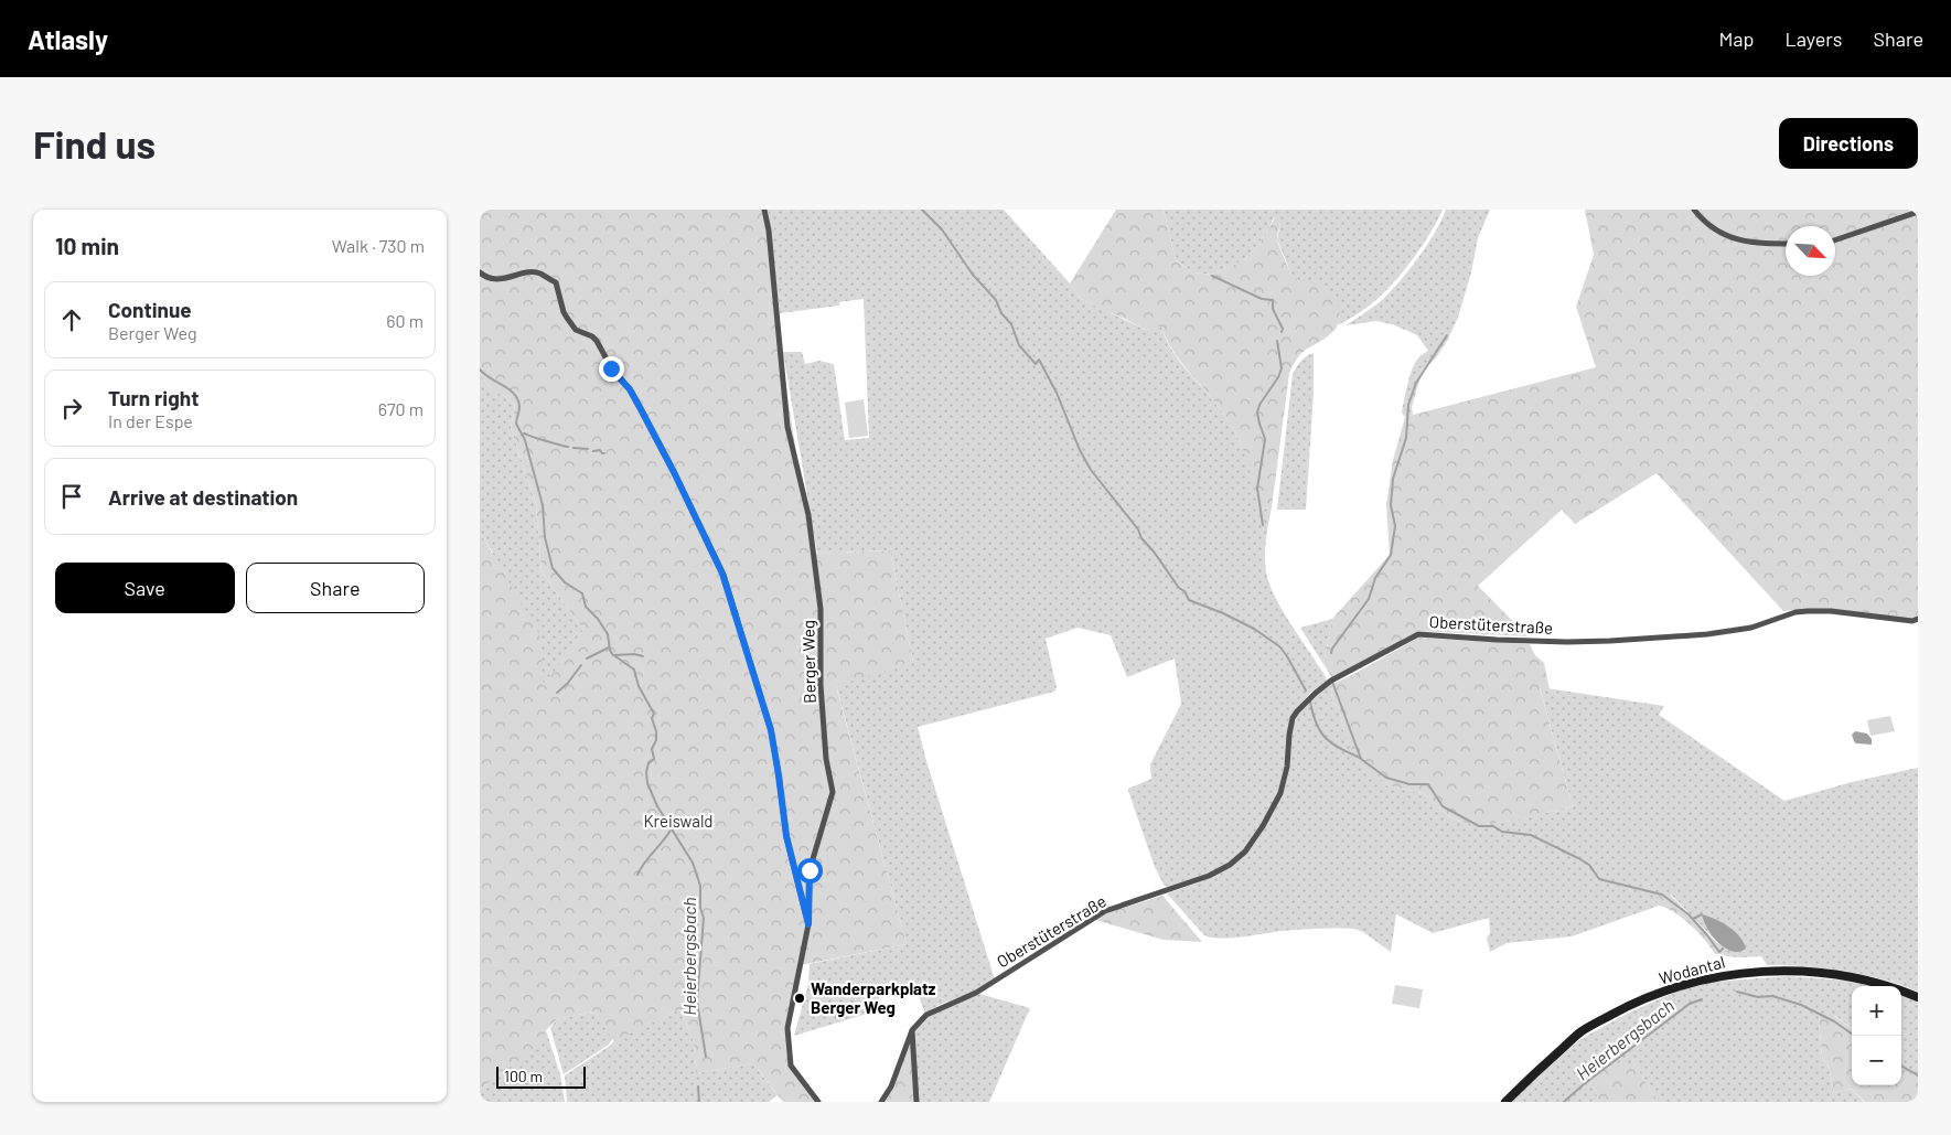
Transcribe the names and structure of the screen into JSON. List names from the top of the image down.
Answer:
{
  "streets": {
    "main road": ["Wodantal"],
    "street": ["Oberstüterstraße", "Berger Weg"]
  },
  "water": ["Heierbergsbach"],
  "parks": ["Kreiswald"],
  "places": ["Wanderparkplatz Berger Weg"],
  "scale_bar": "100 m",
  "north": "bottom right",
  "page": {
    "header": "Atlasly",
    "nav": ["Map", "Layers", "Share"],
    "buttons": [
      "Directions",
      ["Save", "Share"]
    ],
    "title": "Find us",
    "heading": ["10 min", "Walk · 730 m"],
    "list": [
      ["Continue", "Berger Weg", "60 m"],
      ["Turn right", "In der Espe", "670 m"],
      "Arrive at destination"
    ],
    "map_buttons": ["+", "−"],
    "scale": "100 m"
  }
}
